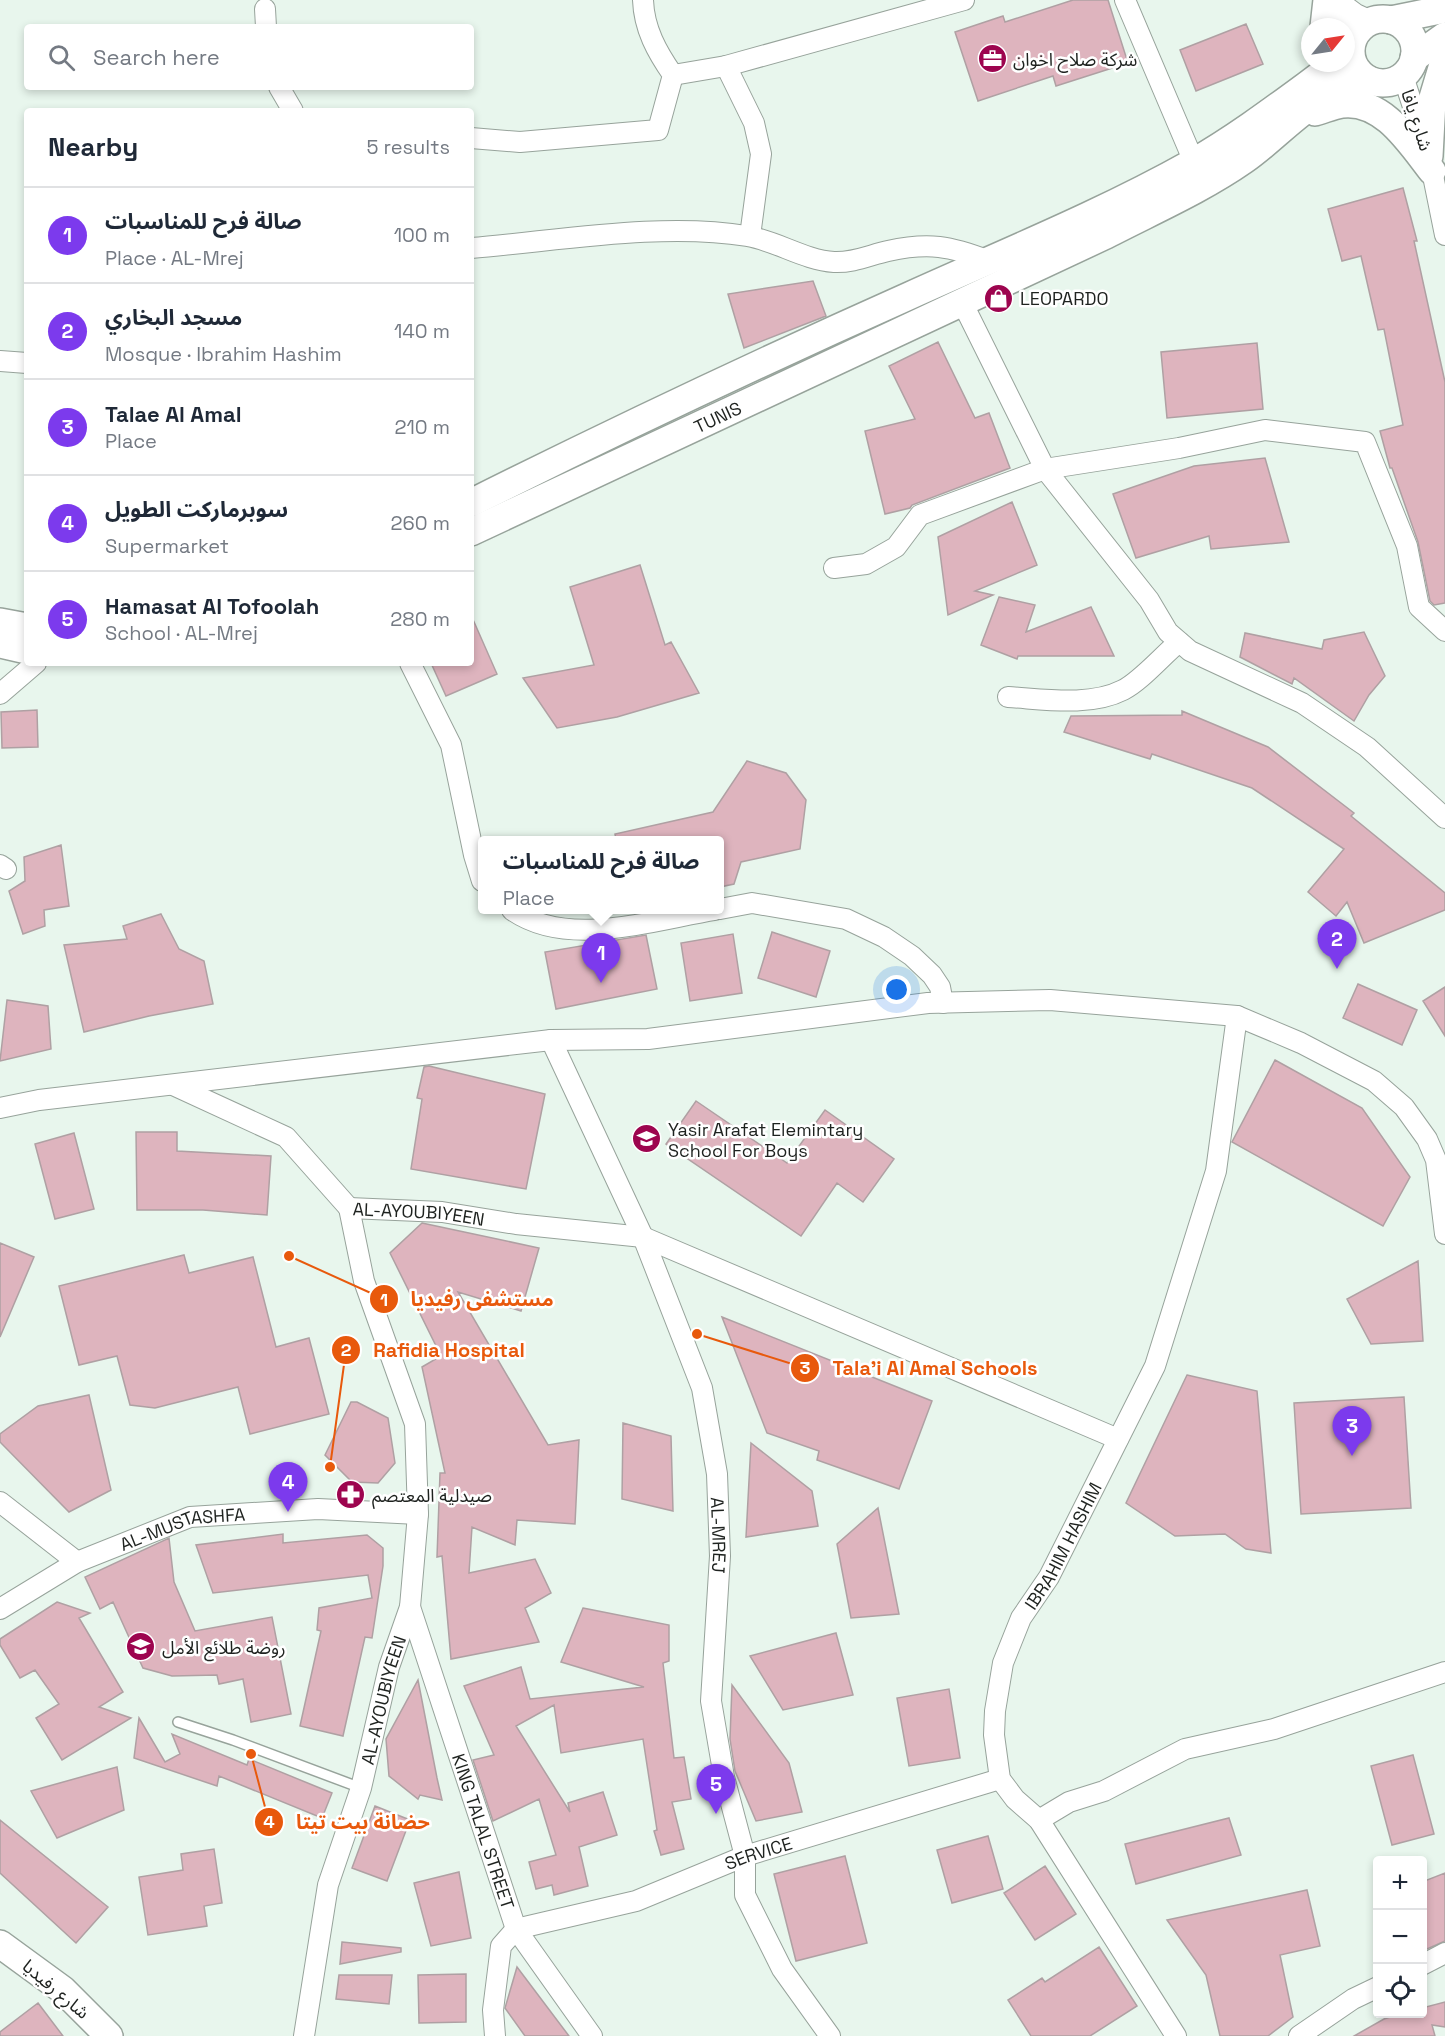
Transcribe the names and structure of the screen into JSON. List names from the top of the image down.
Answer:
{
  "streets": {
    "main road": ["TUNIS", "شارع رفيديا"],
    "street": [
      "شارع يافا",
      "AL-AYOUBIYEEN",
      "AL-MUSTASHFA",
      "AL-MREJ",
      "IBRAHIM HASHIM",
      "KING TALAL STREET",
      "SERVICE"
    ]
  },
  "crossings": [
    ["AL-AYOUBIYEEN", "AL-MUSTASHFA"],
    ["AL-AYOUBIYEEN", "AL-MREJ"],
    ["AL-AYOUBIYEEN", "IBRAHIM HASHIM"],
    ["AL-AYOUBIYEEN", "KING TALAL STREET"],
    ["AL-MREJ", "SERVICE"],
    ["IBRAHIM HASHIM", "SERVICE"],
    ["KING TALAL STREET", "SERVICE"]
  ],
  "places": {
    "office": ["شركة صلاح اخوان"],
    "shop": ["LEOPARDO"],
    "school or university": ["Yasir Arafat Elemintary School For Boys", "روضة طلائع الأمل"],
    "other": [
      "مستشفى رفيديا",
      "Tala'i Al Amal Schools",
      "Rafidia Hospital",
      "حضانة بيت تيتا"
    ],
    "pharmacy": ["صيدلية المعتصم"]
  },
  "north": "top right",
  "page": {
    "search": "Search here",
    "heading": ["Nearby", "5 results"],
    "list": [
      {
        "mark": "1",
        "name": "صالة فرح للمناسبات",
        "note": "Place · AL-Mrej",
        "value": "100 m"
      },
      {
        "mark": "2",
        "name": "مسجد البخاري",
        "note": "Mosque · Ibrahim Hashim",
        "value": "140 m"
      },
      {
        "mark": "3",
        "name": "Talae Al Amal",
        "note": "Place",
        "value": "210 m"
      },
      {
        "mark": "4",
        "name": "سوبرماركت الطويل",
        "note": "Supermarket",
        "value": "260 m"
      },
      {
        "mark": "5",
        "name": "Hamasat Al Tofoolah",
        "note": "School · AL-Mrej",
        "value": "280 m"
      }
    ],
    "popup": ["صالة فرح للمناسبات", "Place"],
    "pins": [
      "2",
      "1",
      "3",
      "4",
      "5"
    ],
    "map_buttons": ["+", "−"]
  }
}
